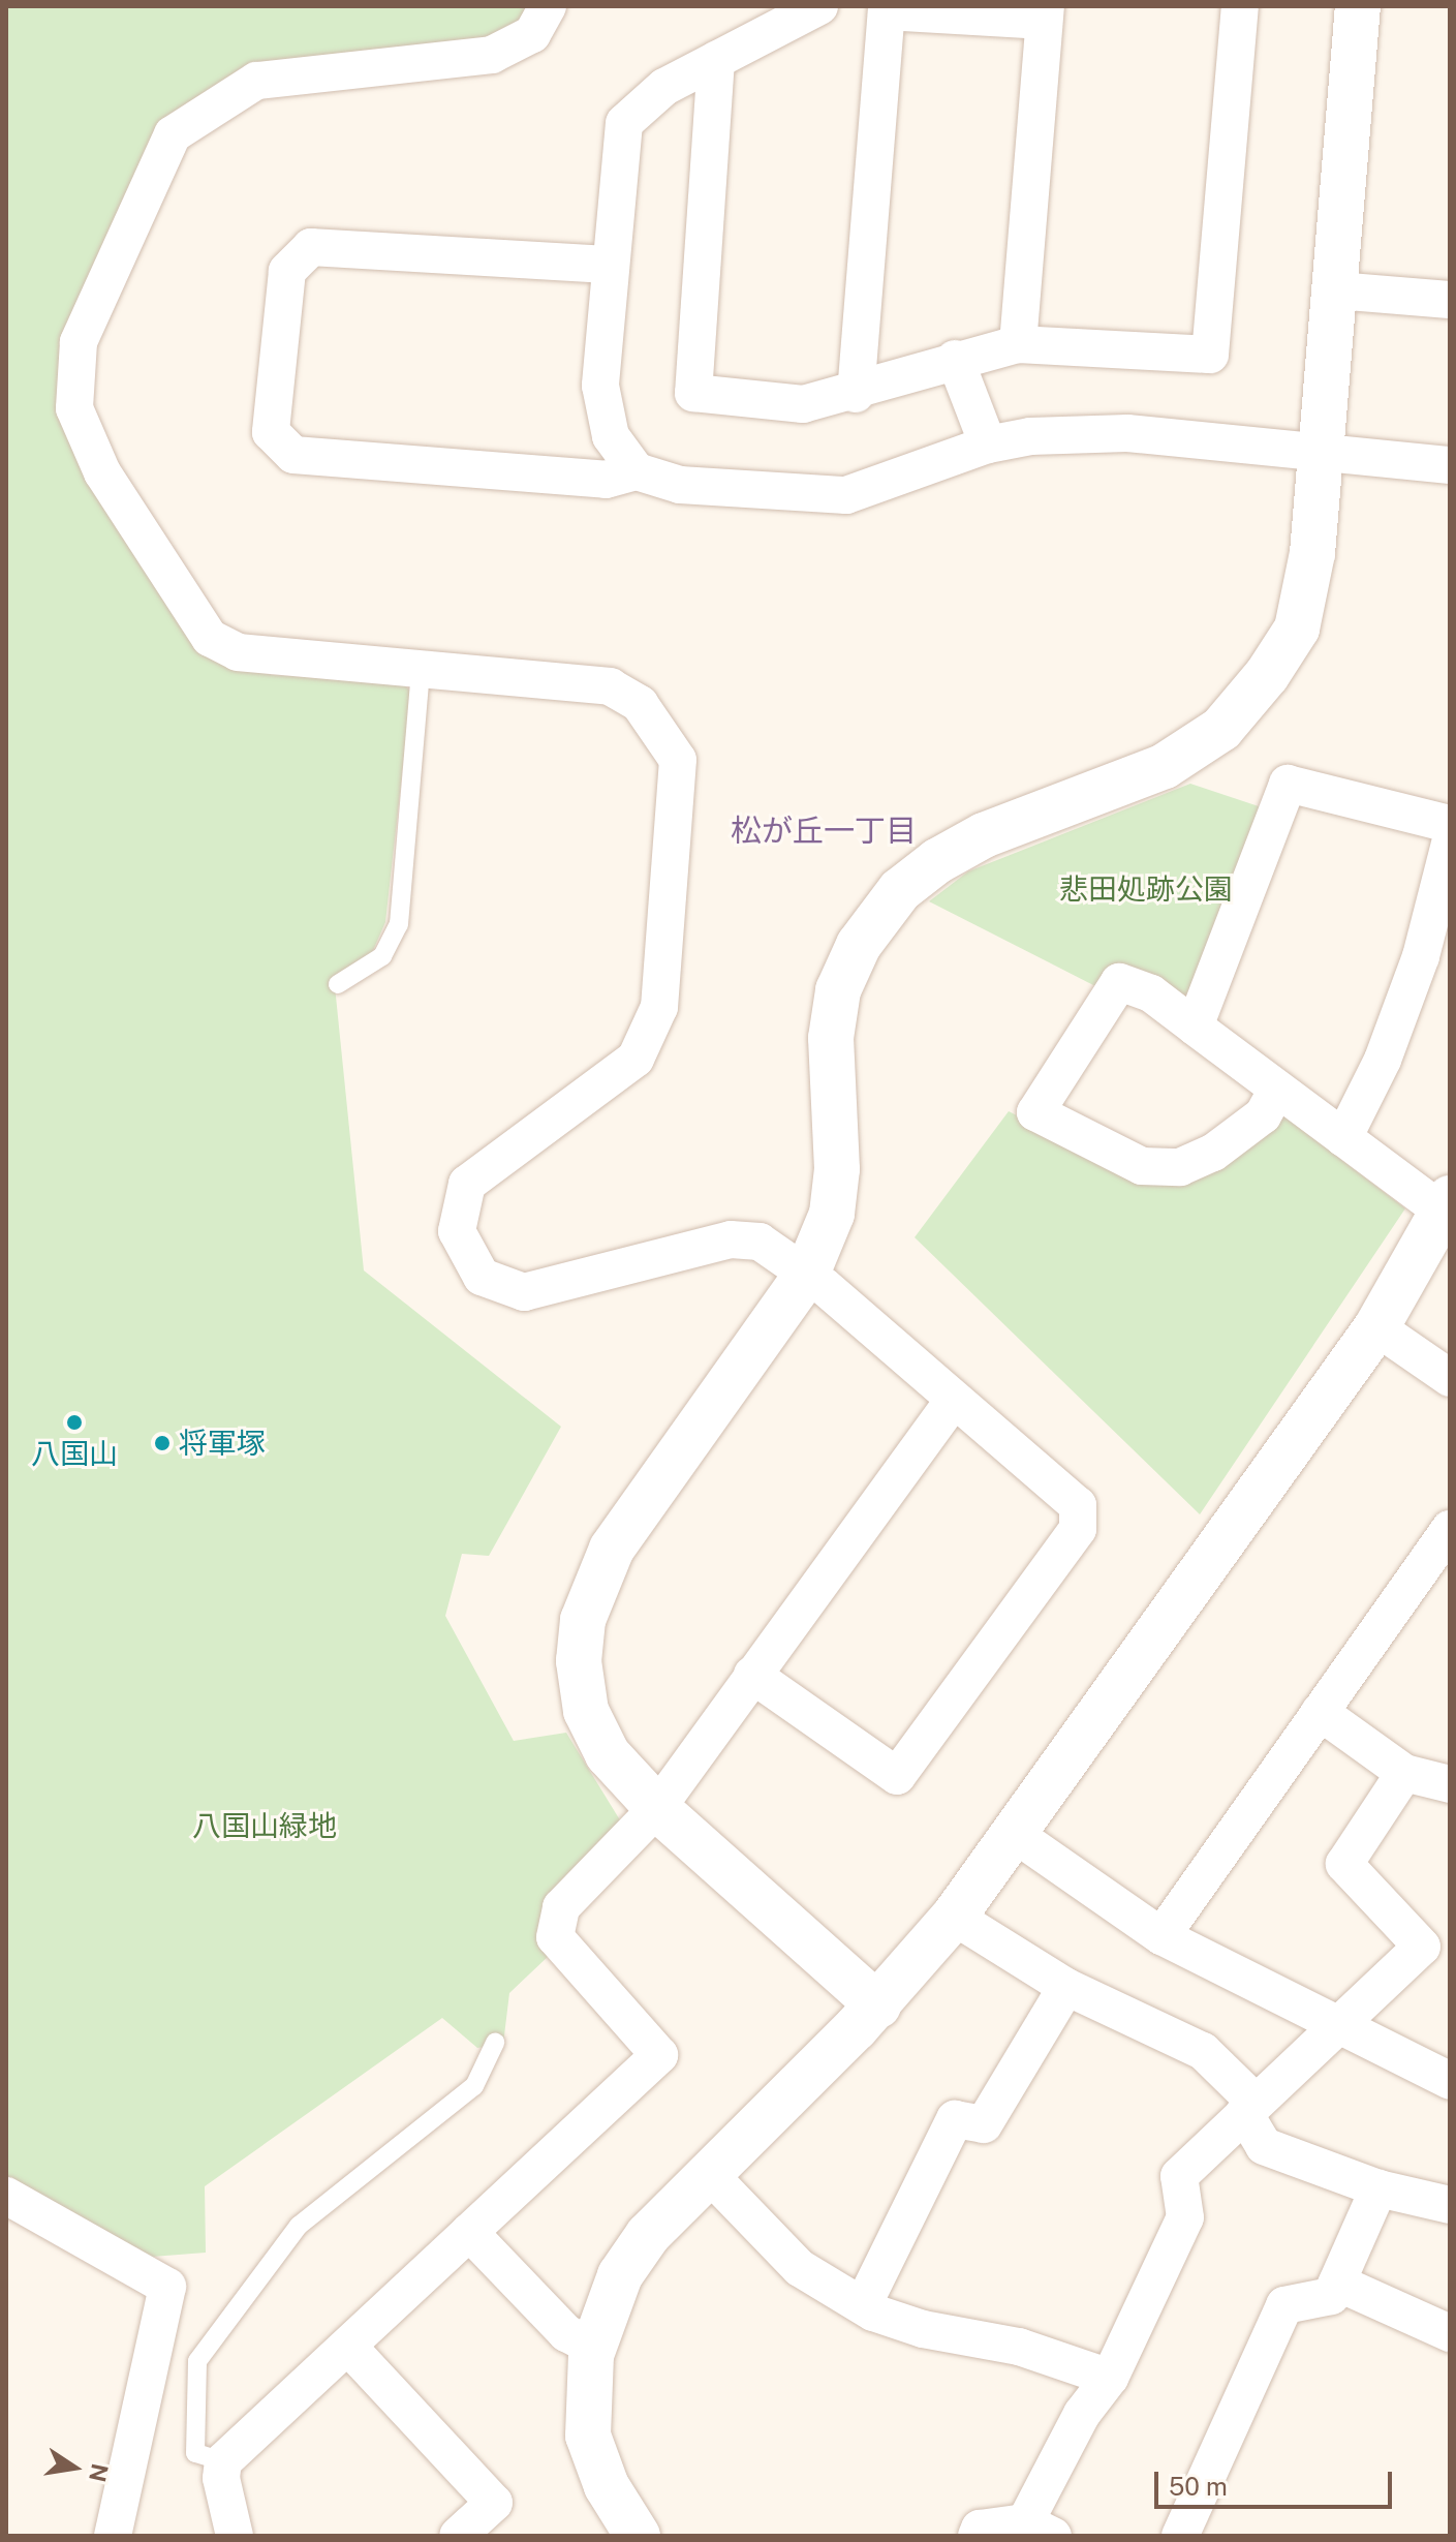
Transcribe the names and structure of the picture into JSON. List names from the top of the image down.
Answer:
{
  "districts": ["松が丘一丁目"],
  "parks": ["悲田処跡公園", "八国山緑地"],
  "places": ["八国山", "将軍塚"],
  "scale_bar": "50 m",
  "north": "right"
}
